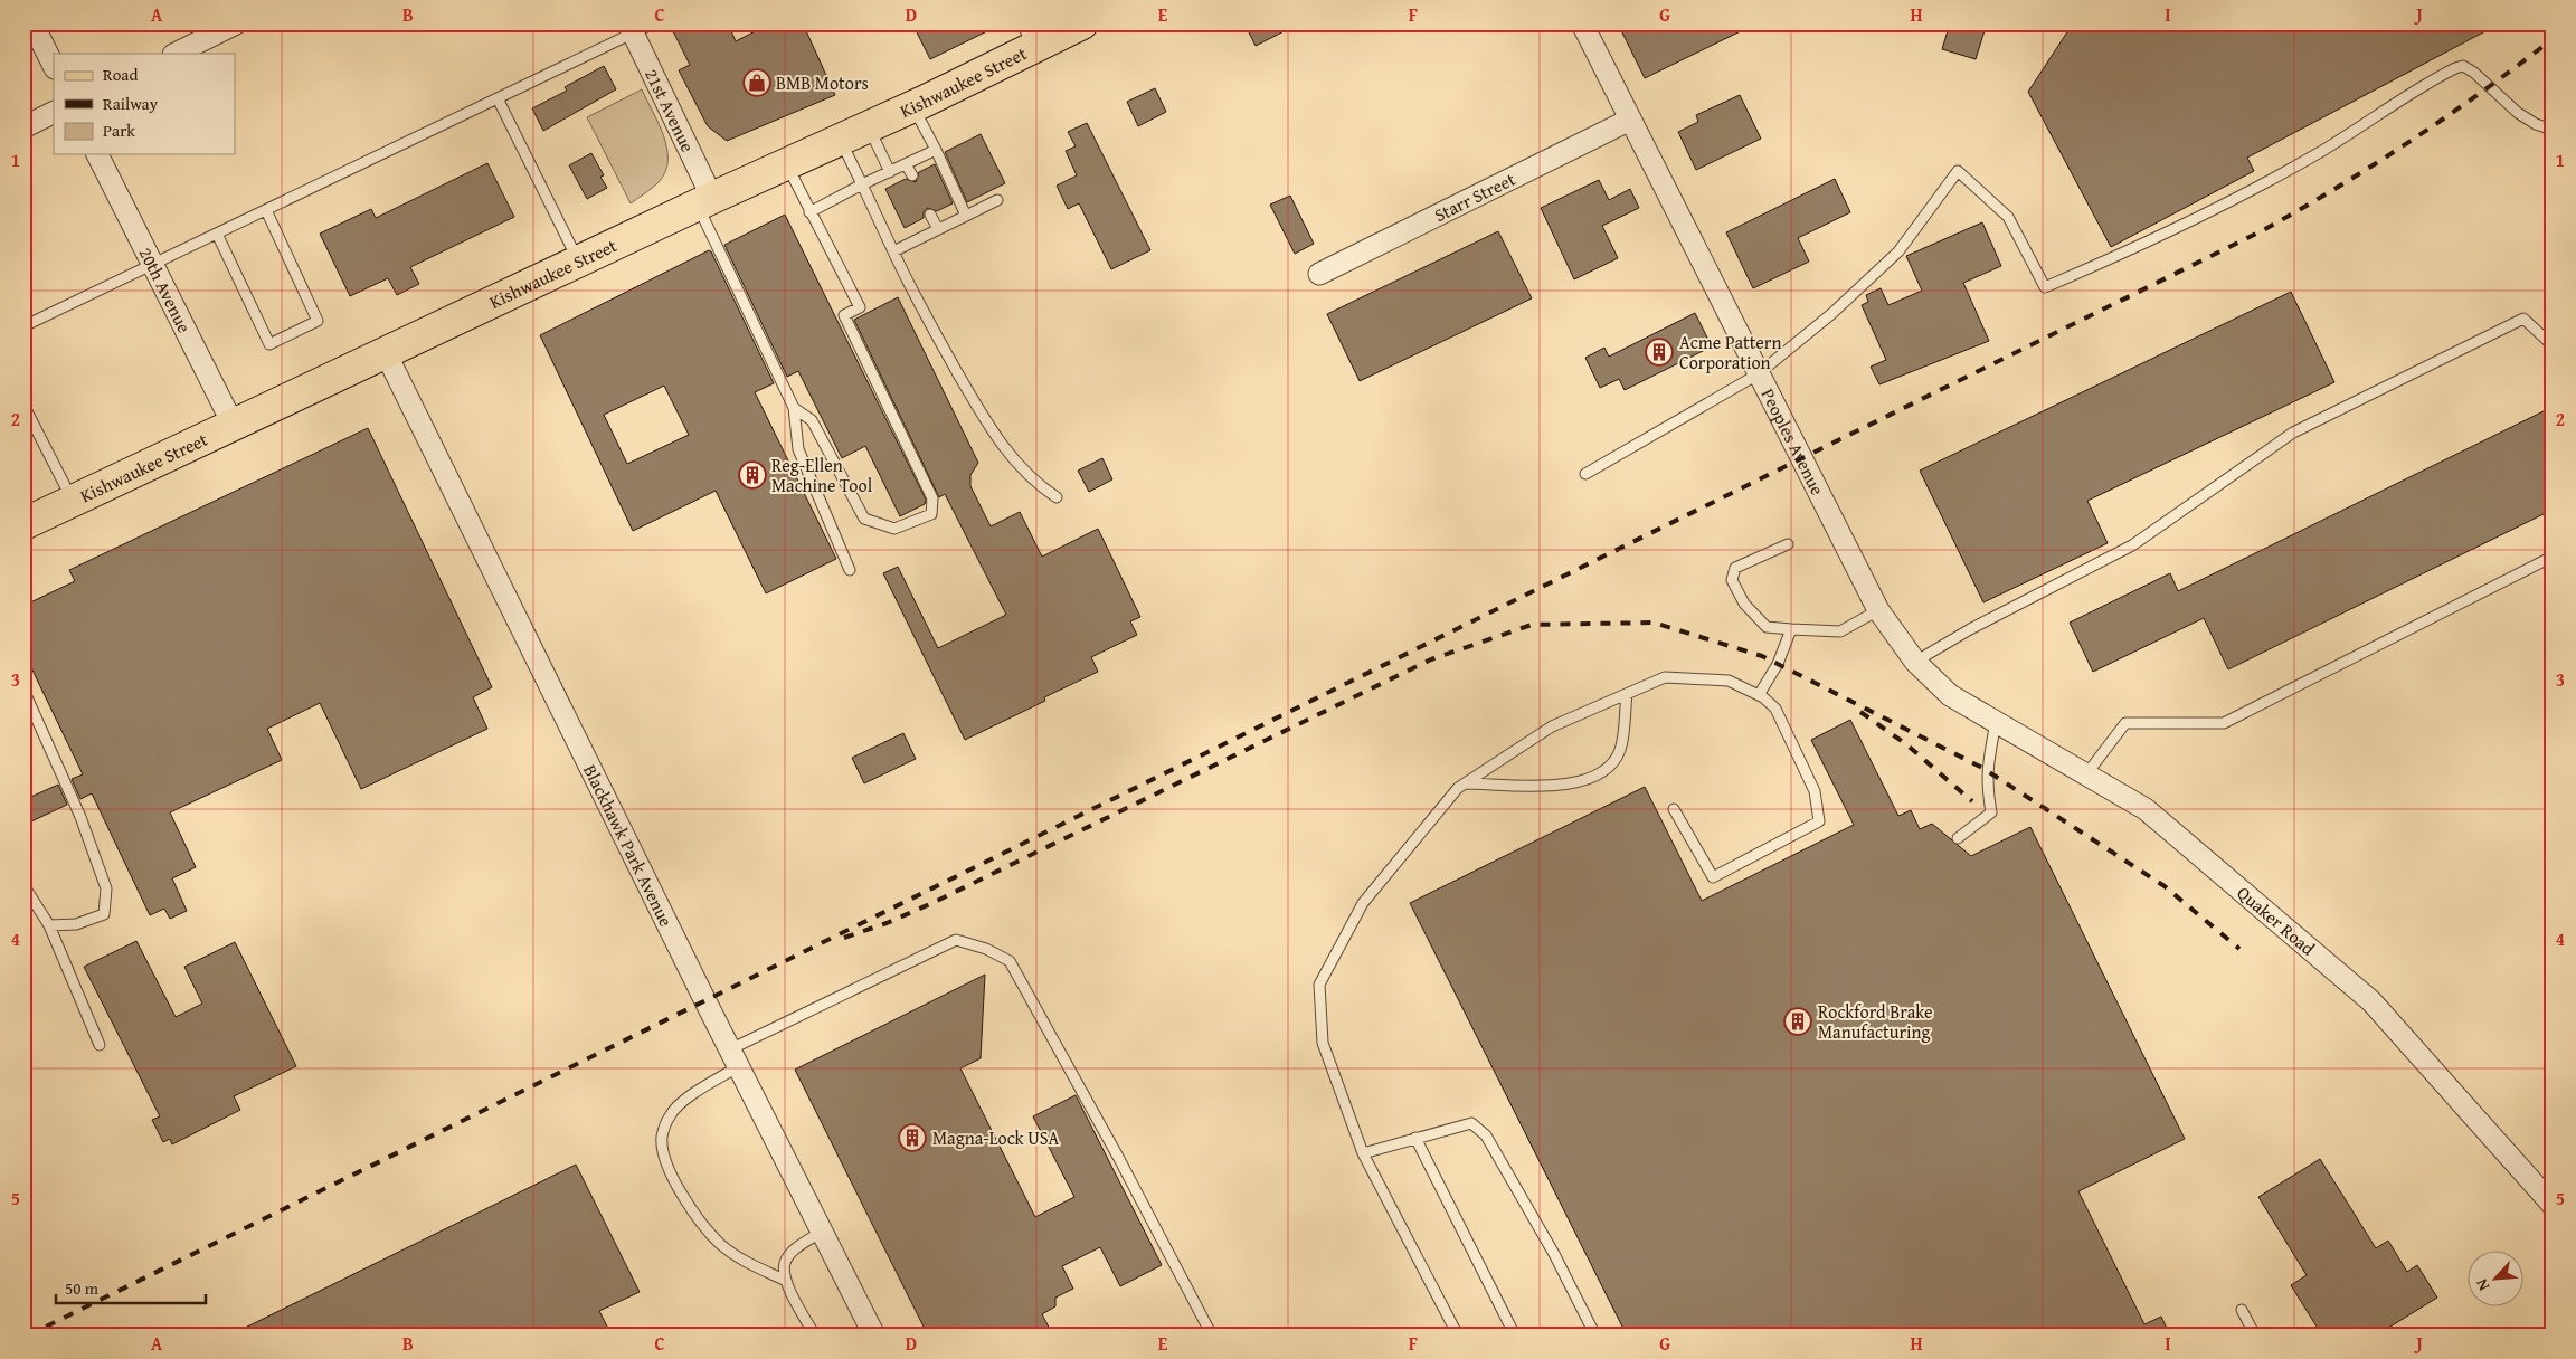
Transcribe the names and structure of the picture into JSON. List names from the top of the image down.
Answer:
{
  "streets": {
    "main road": ["Kishwaukee Street"],
    "street": [
      "21st Avenue",
      "Starr Street",
      "20th Avenue",
      "Peoples Avenue",
      "Blackhawk Park Avenue",
      "Quaker Road"
    ]
  },
  "crossings": [
    ["Kishwaukee Street", "21st Avenue"],
    ["Kishwaukee Street", "20th Avenue"],
    ["Kishwaukee Street", "Blackhawk Park Avenue"],
    ["Starr Street", "Peoples Avenue"],
    ["Peoples Avenue", "Quaker Road"]
  ],
  "places": {
    "shop": ["BMB Motors"],
    "building": [
      "Acme Pattern Corporation",
      "Reg-Ellen Machine Tool",
      "Rockford Brake Manufacturing",
      "Magna-Lock USA"
    ]
  },
  "legend": ["Road", "Railway", "Park"],
  "scale_bar": "50 m",
  "north": "bottom left",
  "grid": {
    "columns": [
      "A",
      "B",
      "C",
      "D",
      "E",
      "F",
      "G",
      "H",
      "I",
      "J"
    ],
    "rows": [
      "1",
      "2",
      "3",
      "4",
      "5"
    ]
  }
}
